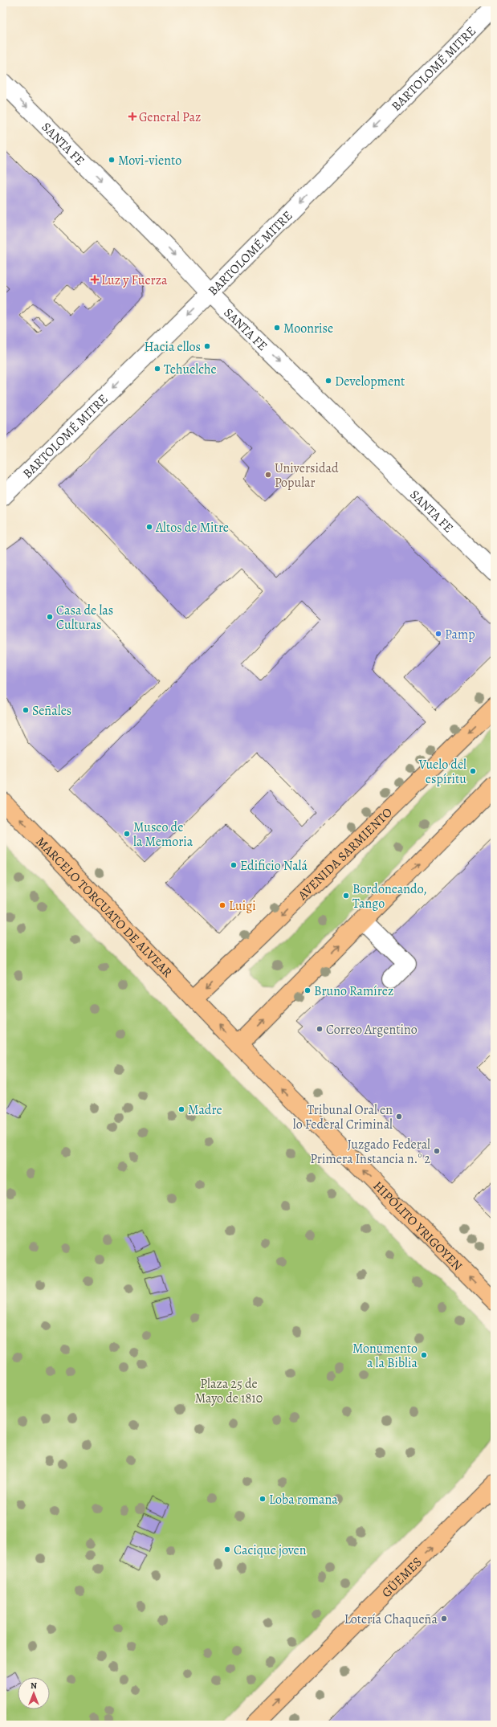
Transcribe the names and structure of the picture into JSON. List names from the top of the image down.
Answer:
{
  "streets": {
    "main road": [
      "AVENIDA SARMIENTO",
      "MARCELO TORCUATO DE ALVEAR",
      "HIPÓLITO YRIGOYEN",
      "GÜEMES"
    ],
    "street": ["BARTOLOMÉ MITRE", "SANTA FE"]
  },
  "crossings": [
    ["BARTOLOMÉ MITRE", "SANTA FE"],
    ["AVENIDA SARMIENTO", "MARCELO TORCUATO DE ALVEAR"],
    ["MARCELO TORCUATO DE ALVEAR", "HIPÓLITO YRIGOYEN"]
  ],
  "one_way": [
    "BARTOLOMÉ MITRE",
    "SANTA FE",
    "MARCELO TORCUATO DE ALVEAR",
    "HIPÓLITO YRIGOYEN",
    "GÜEMES"
  ],
  "parks": ["Plaza 25 de Mayo de 1810"],
  "places": {
    "health": ["General Paz", "Luz y Fuerza"],
    "other": [
      "Movi-viento",
      "Moonrise",
      "Hacia ellos",
      "Tehuelche",
      "Development",
      "Universidad Popular",
      "Altos de Mitre",
      "Casa de las Culturas",
      "Pamp",
      "Señales",
      "Vuelo del espíritu",
      "Museo de la Memoria",
      "Edificio Nalá",
      "Bordoneando, Tango",
      "Luigi",
      "Bruno Ramírez",
      "Correo Argentino",
      "Madre",
      "Tribunal Oral en lo Federal Criminal",
      "Juzgado Federal Primera Instancia n.° 2",
      "Monumento a la Biblia",
      "Loba romana",
      "Cacique joven",
      "Lotería Chaqueña"
    ]
  },
  "north": "top"
}
